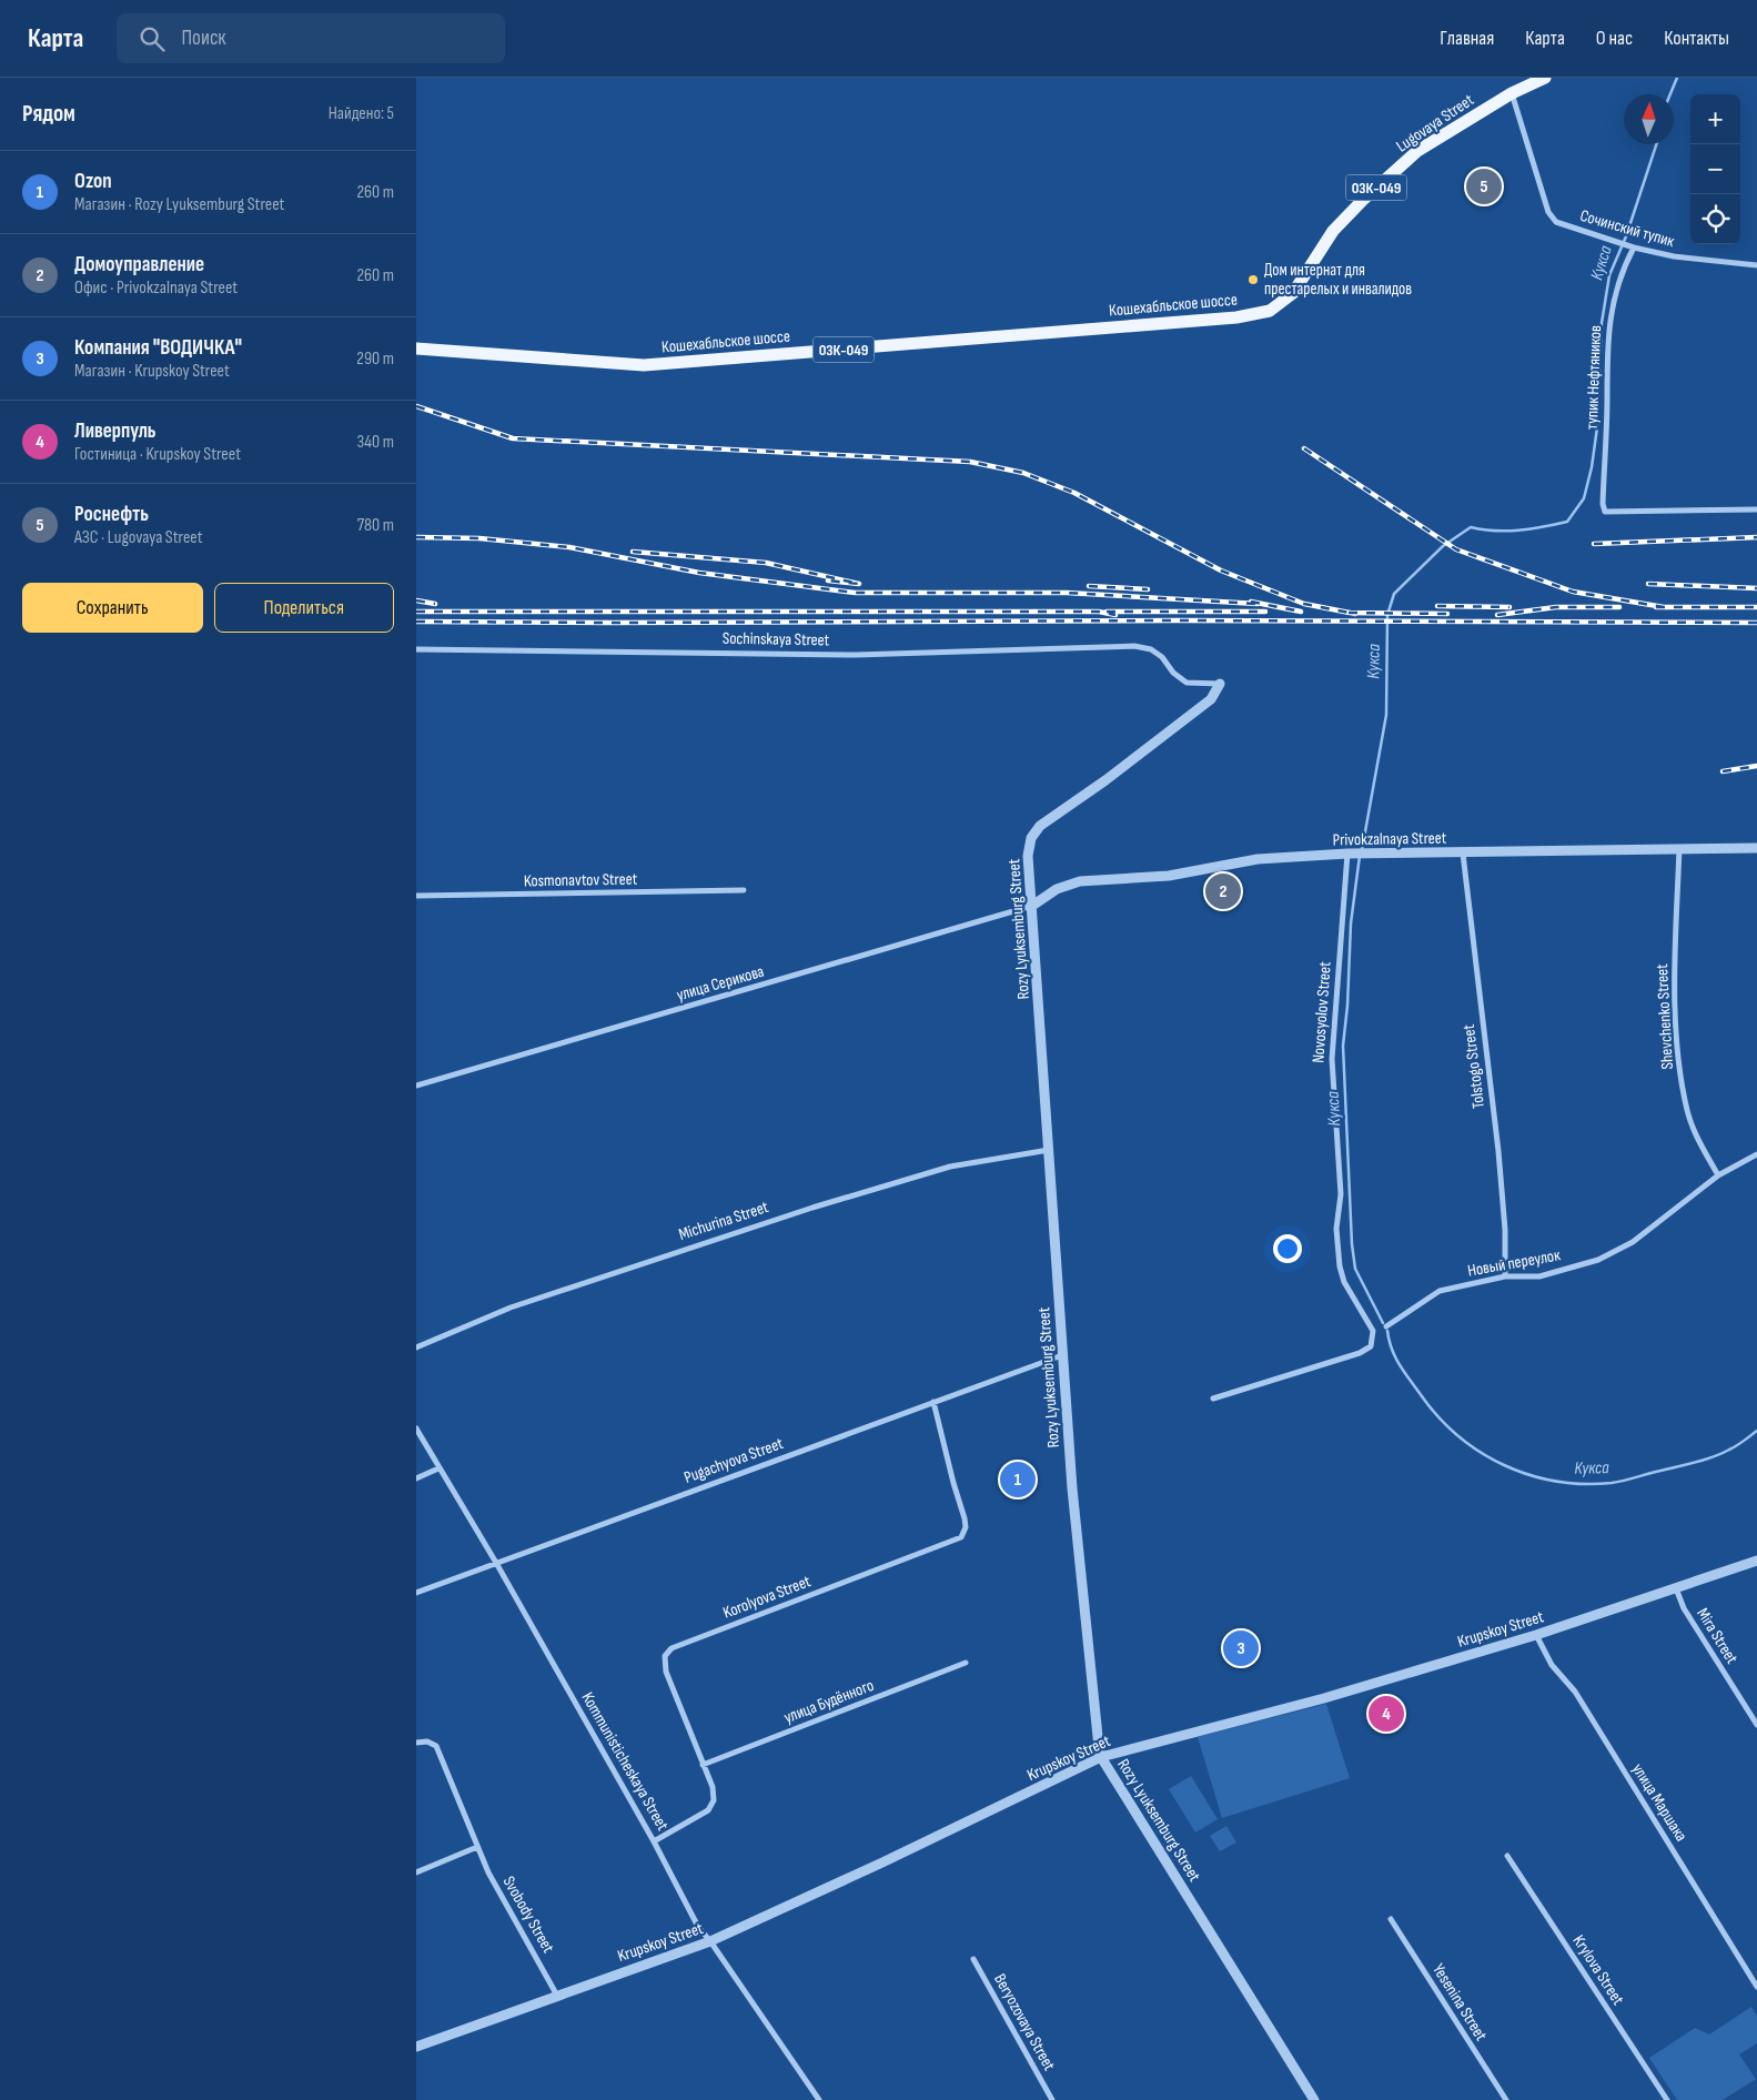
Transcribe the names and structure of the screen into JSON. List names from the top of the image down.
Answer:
{
  "streets": {
    "main road": ["Lugovaya Street", "03К-049", "Кошехабльское шоссе"],
    "street": [
      "Сочинский тупик",
      "тупик Нефтяников",
      "Sochinskaya Street",
      "Privokzalnaya Street",
      "Kosmonavtov Street",
      "Rozy Lyuksemburg Street",
      "улица Серикова",
      "Novosyolov Street",
      "Shevchenko Street",
      "Tolstogo Street",
      "Michurina Street",
      "Новый переулок",
      "Pugachyova Street",
      "Korolyova Street",
      "Krupskoy Street",
      "Mira Street",
      "улица Будённого",
      "Kommunisticheskaya Street",
      "улица Маршака",
      "Svobody Street",
      "Krylova Street",
      "Yesenina Street",
      "Beryozovaya Street"
    ]
  },
  "crossings": [
    ["Lugovaya Street", "Сочинский тупик"],
    ["Lugovaya Street", "Кошехабльское шоссе"],
    ["Сочинский тупик", "тупик Нефтяников"],
    ["Sochinskaya Street", "Rozy Lyuksemburg Street"],
    ["Privokzalnaya Street", "Rozy Lyuksemburg Street"],
    ["Privokzalnaya Street", "улица Серикова"],
    ["Privokzalnaya Street", "Novosyolov Street"],
    ["Privokzalnaya Street", "Shevchenko Street"],
    ["Privokzalnaya Street", "Tolstogo Street"],
    ["Rozy Lyuksemburg Street", "улица Серикова"],
    ["Rozy Lyuksemburg Street", "Michurina Street"],
    ["Rozy Lyuksemburg Street", "Pugachyova Street"],
    ["Rozy Lyuksemburg Street", "Krupskoy Street"],
    ["Shevchenko Street", "Новый переулок"],
    ["Tolstogo Street", "Новый переулок"],
    ["Pugachyova Street", "Korolyova Street"],
    ["Pugachyova Street", "Kommunisticheskaya Street"],
    ["Korolyova Street", "улица Будённого"],
    ["Korolyova Street", "Kommunisticheskaya Street"],
    ["Krupskoy Street", "Mira Street"],
    ["Krupskoy Street", "Kommunisticheskaya Street"],
    ["Krupskoy Street", "улица Маршака"],
    ["Krupskoy Street", "Svobody Street"]
  ],
  "water": ["Кукса"],
  "places": ["Дом интернат для престарелых и инвалидов"],
  "north": "top",
  "page": {
    "header": "Карта",
    "search": "Поиск",
    "nav": [
      "Главная",
      "Карта",
      "О нас",
      "Контакты"
    ],
    "heading": ["Рядом", "Найдено: 5"],
    "map_buttons": ["+", "−"],
    "list": [
      {
        "mark": "1",
        "name": "Ozon",
        "note": "Магазин · Rozy Lyuksemburg Street",
        "value": "260 m"
      },
      {
        "mark": "2",
        "name": "Домоуправление",
        "note": "Офис · Privokzalnaya Street",
        "value": "260 m"
      },
      {
        "mark": "3",
        "name": "Компания \"ВОДИЧКА\"",
        "note": "Магазин · Krupskoy Street",
        "value": "290 m"
      },
      {
        "mark": "4",
        "name": "Ливерпуль",
        "note": "Гостиница · Krupskoy Street",
        "value": "340 m"
      },
      {
        "mark": "5",
        "name": "Роснефть",
        "note": "АЗС · Lugovaya Street",
        "value": "780 m"
      }
    ],
    "pins": [
      "5",
      "2",
      "1",
      "3",
      "4"
    ],
    "buttons": ["Сохранить", "Поделиться"]
  }
}
